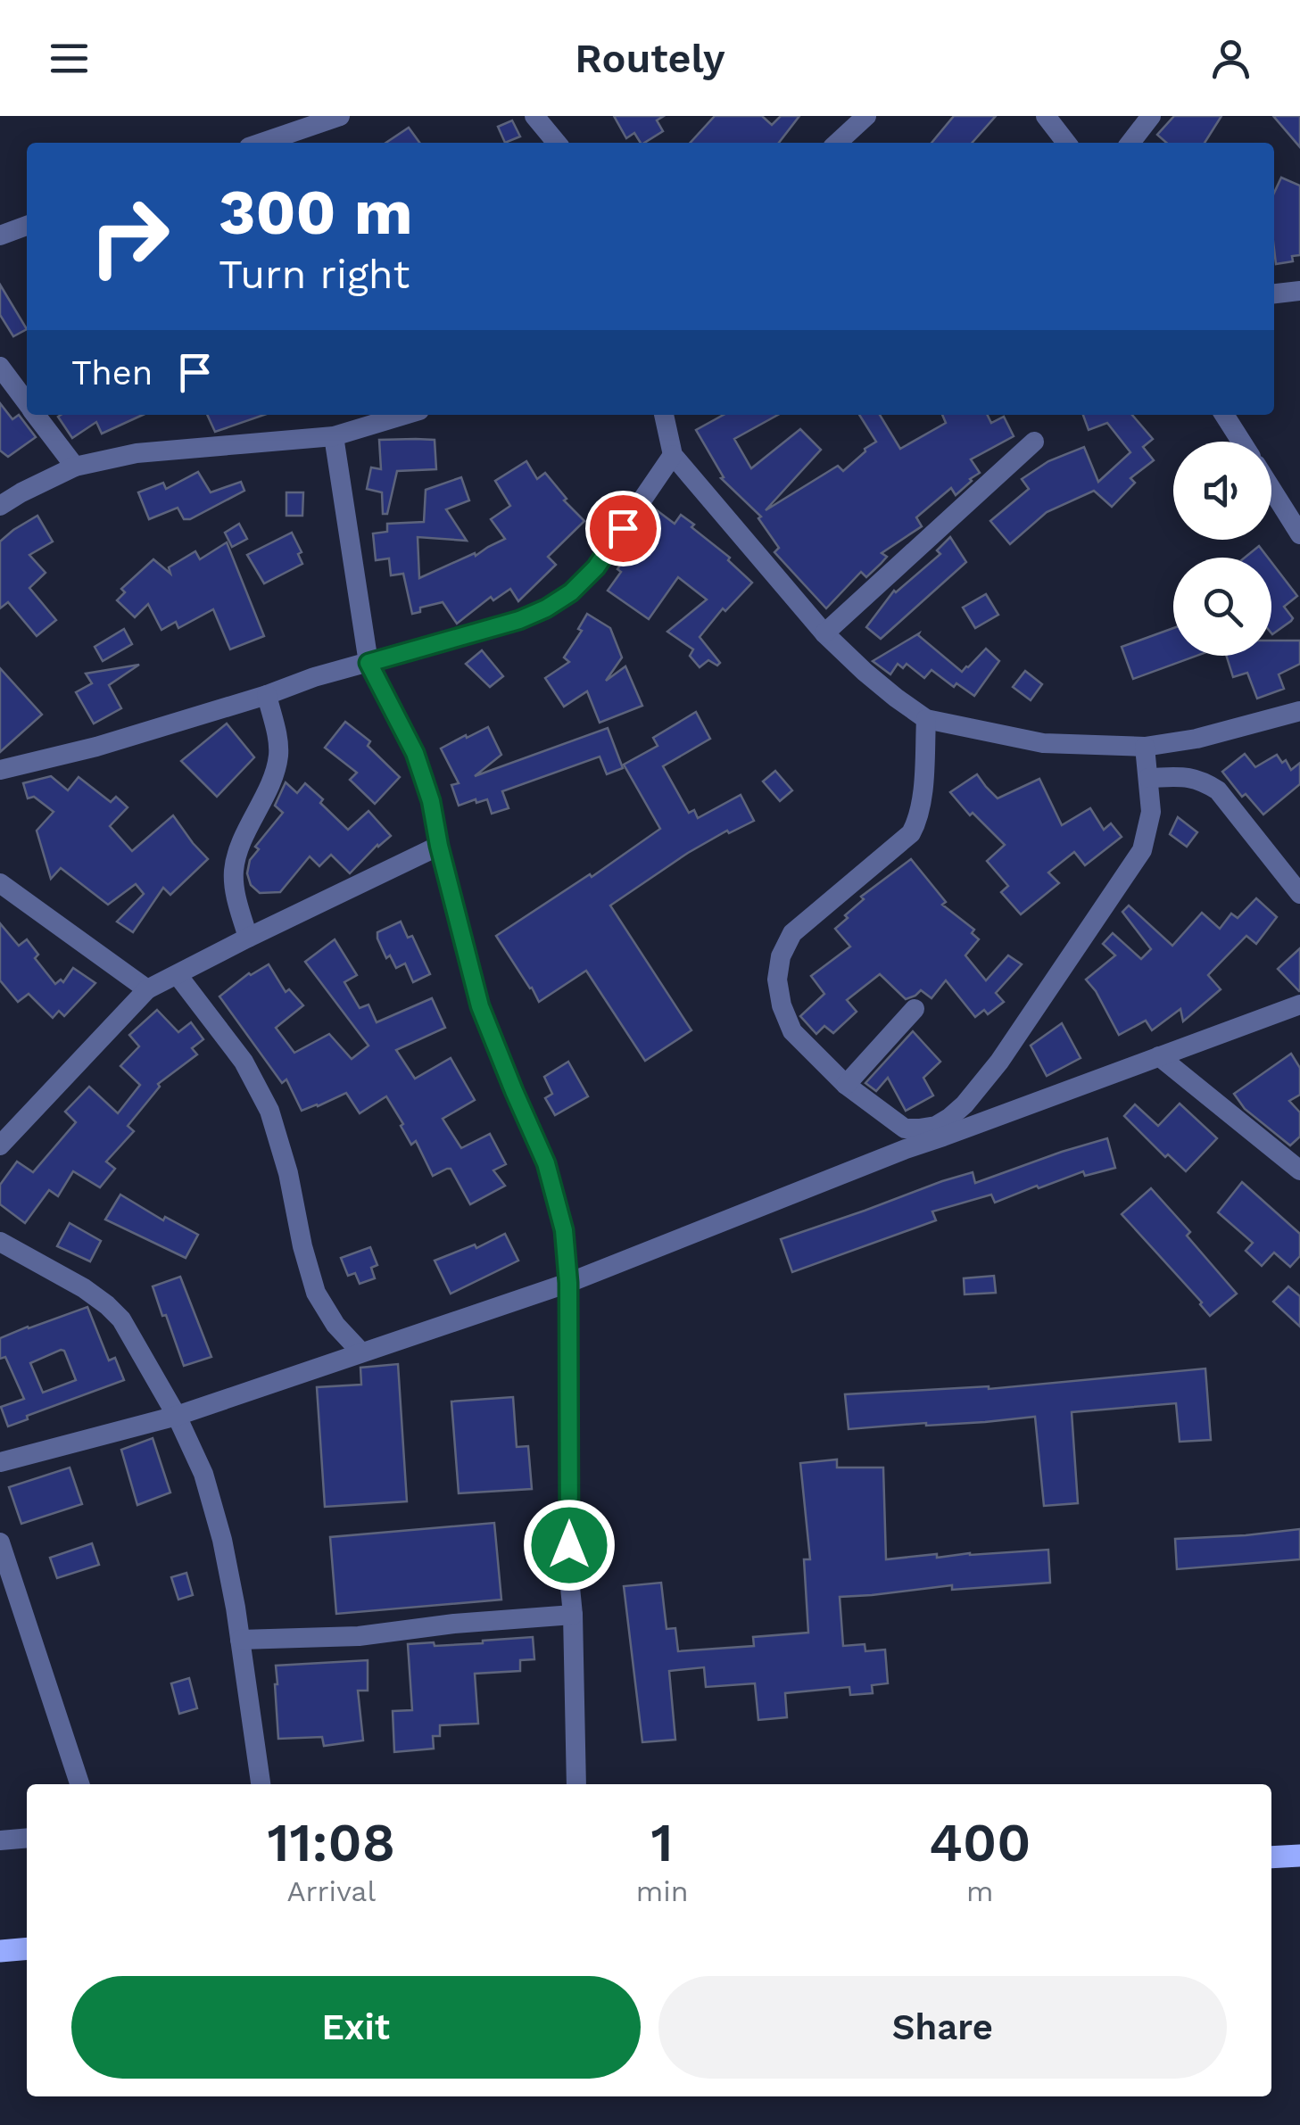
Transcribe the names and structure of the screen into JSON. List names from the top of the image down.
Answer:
{
  "page": {
    "header": "Routely",
    "turn": ["300 m", "Turn right"],
    "then": "Then",
    "eta": [
      "11:08",
      "Arrival",
      "1",
      "min",
      "400",
      "m"
    ],
    "buttons": ["Exit", "Share"]
  }
}
